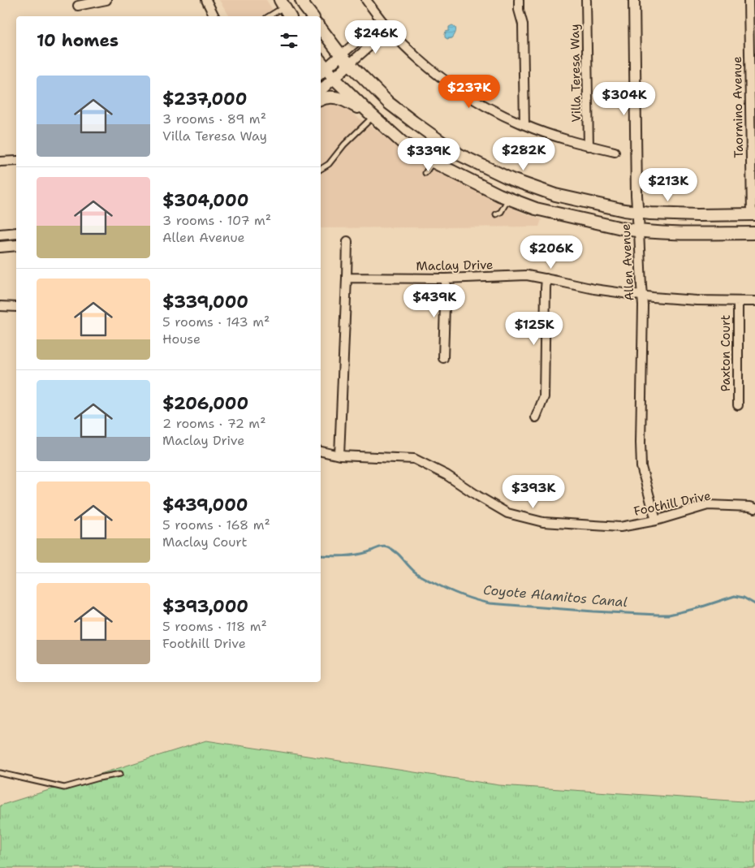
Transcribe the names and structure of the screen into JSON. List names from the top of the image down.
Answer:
{
  "streets": {
    "street": [
      "Villa Teresa Way",
      "Taormino Avenue",
      "Allen Avenue",
      "Maclay Drive",
      "Paxton Court",
      "Foothill Drive"
    ]
  },
  "crossings": [
    ["Allen Avenue", "Maclay Drive"],
    ["Allen Avenue", "Foothill Drive"],
    ["Maclay Drive", "Paxton Court"]
  ],
  "water": ["Coyote Alamitos Canal"],
  "page": {
    "heading": "10 homes",
    "price": [
      "$246K",
      "$237K",
      "$304K",
      "$282K",
      "$339K",
      "$213K",
      "$206K",
      "$439K",
      "$125K",
      "$393K"
    ],
    "list": [
      {
        "name": "$237,000",
        "note": "3 rooms · 89 m² · Villa Teresa Way"
      },
      {
        "name": "$304,000",
        "note": "3 rooms · 107 m² · Allen Avenue"
      },
      {
        "name": "$339,000",
        "note": "5 rooms · 143 m² · House"
      },
      {
        "name": "$206,000",
        "note": "2 rooms · 72 m² · Maclay Drive"
      },
      {
        "name": "$439,000",
        "note": "5 rooms · 168 m² · Maclay Court"
      },
      {
        "name": "$393,000",
        "note": "5 rooms · 118 m² · Foothill Drive"
      }
    ]
  }
}
